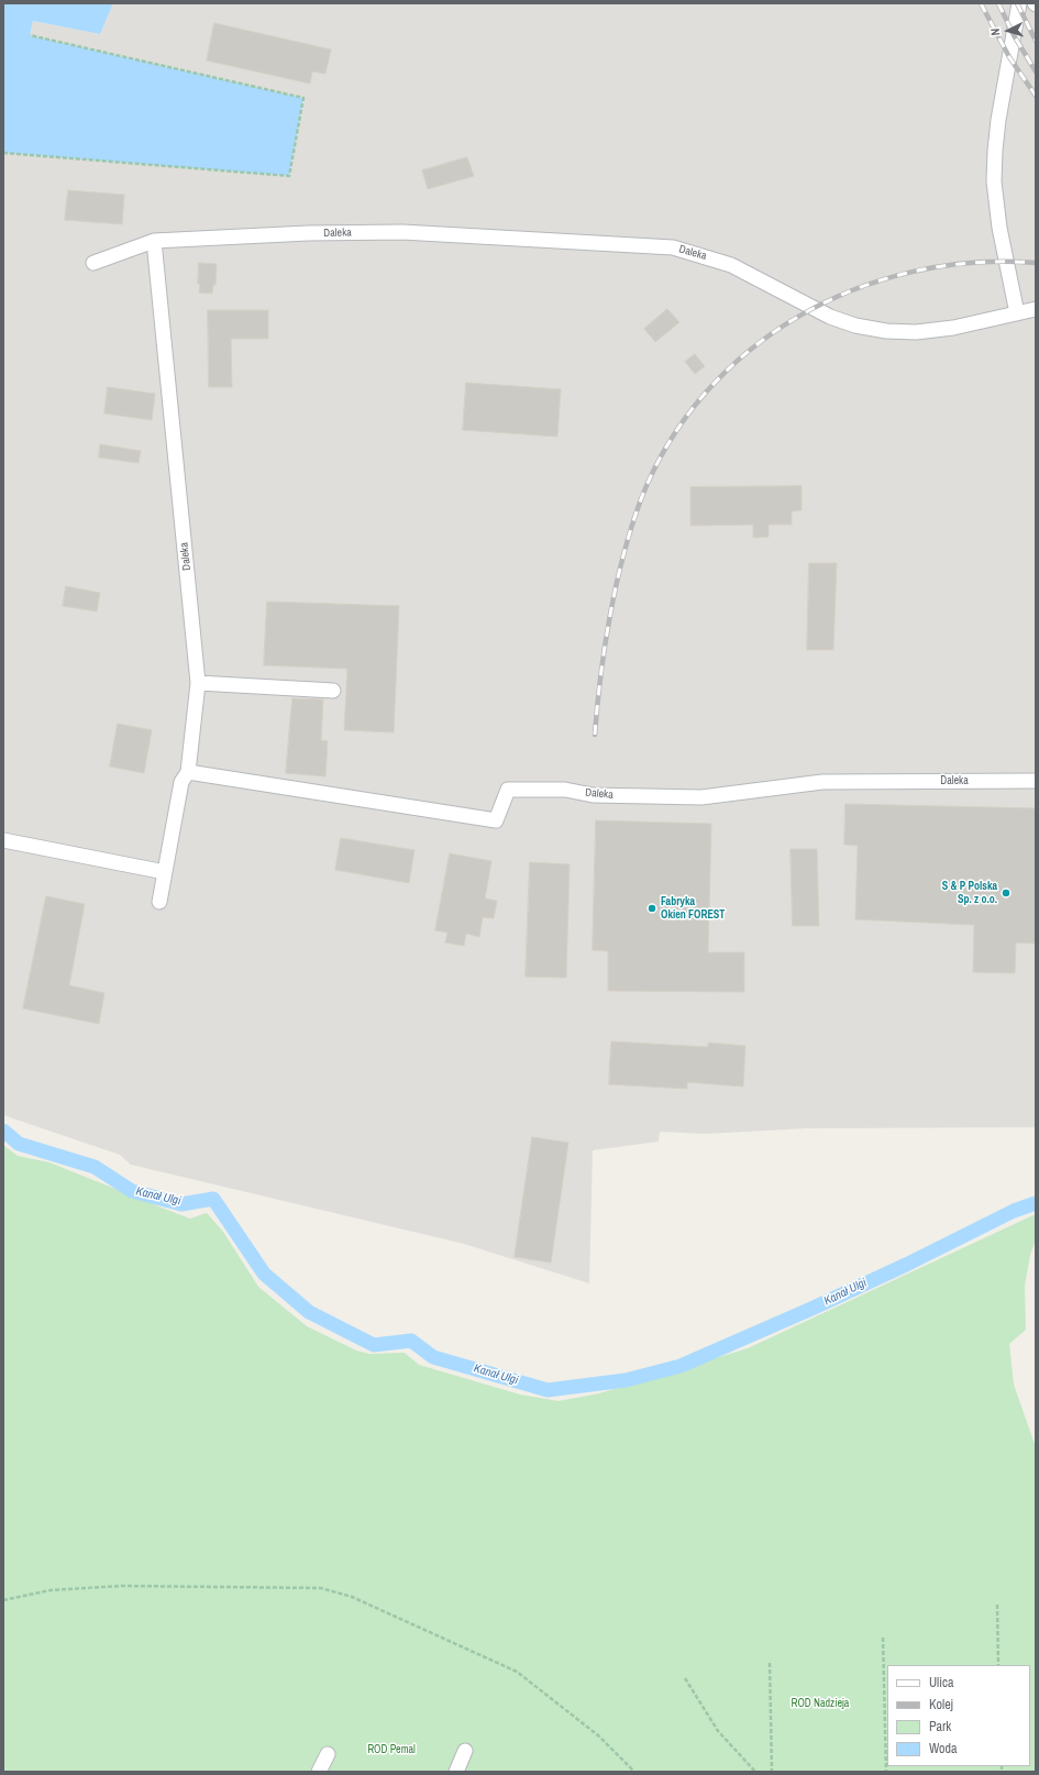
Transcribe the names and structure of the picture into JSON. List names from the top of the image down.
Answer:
{
  "streets": {
    "street": ["Daleka"]
  },
  "water": ["Kanał Ulgi"],
  "parks": ["ROD Nadzieja", "ROD Pemal"],
  "places": ["S & P Polska Sp. z o.o.", "Fabryka Okien FOREST"],
  "legend": [
    "Ulica",
    "Kolej",
    "Park",
    "Woda"
  ],
  "north": "left"
}
